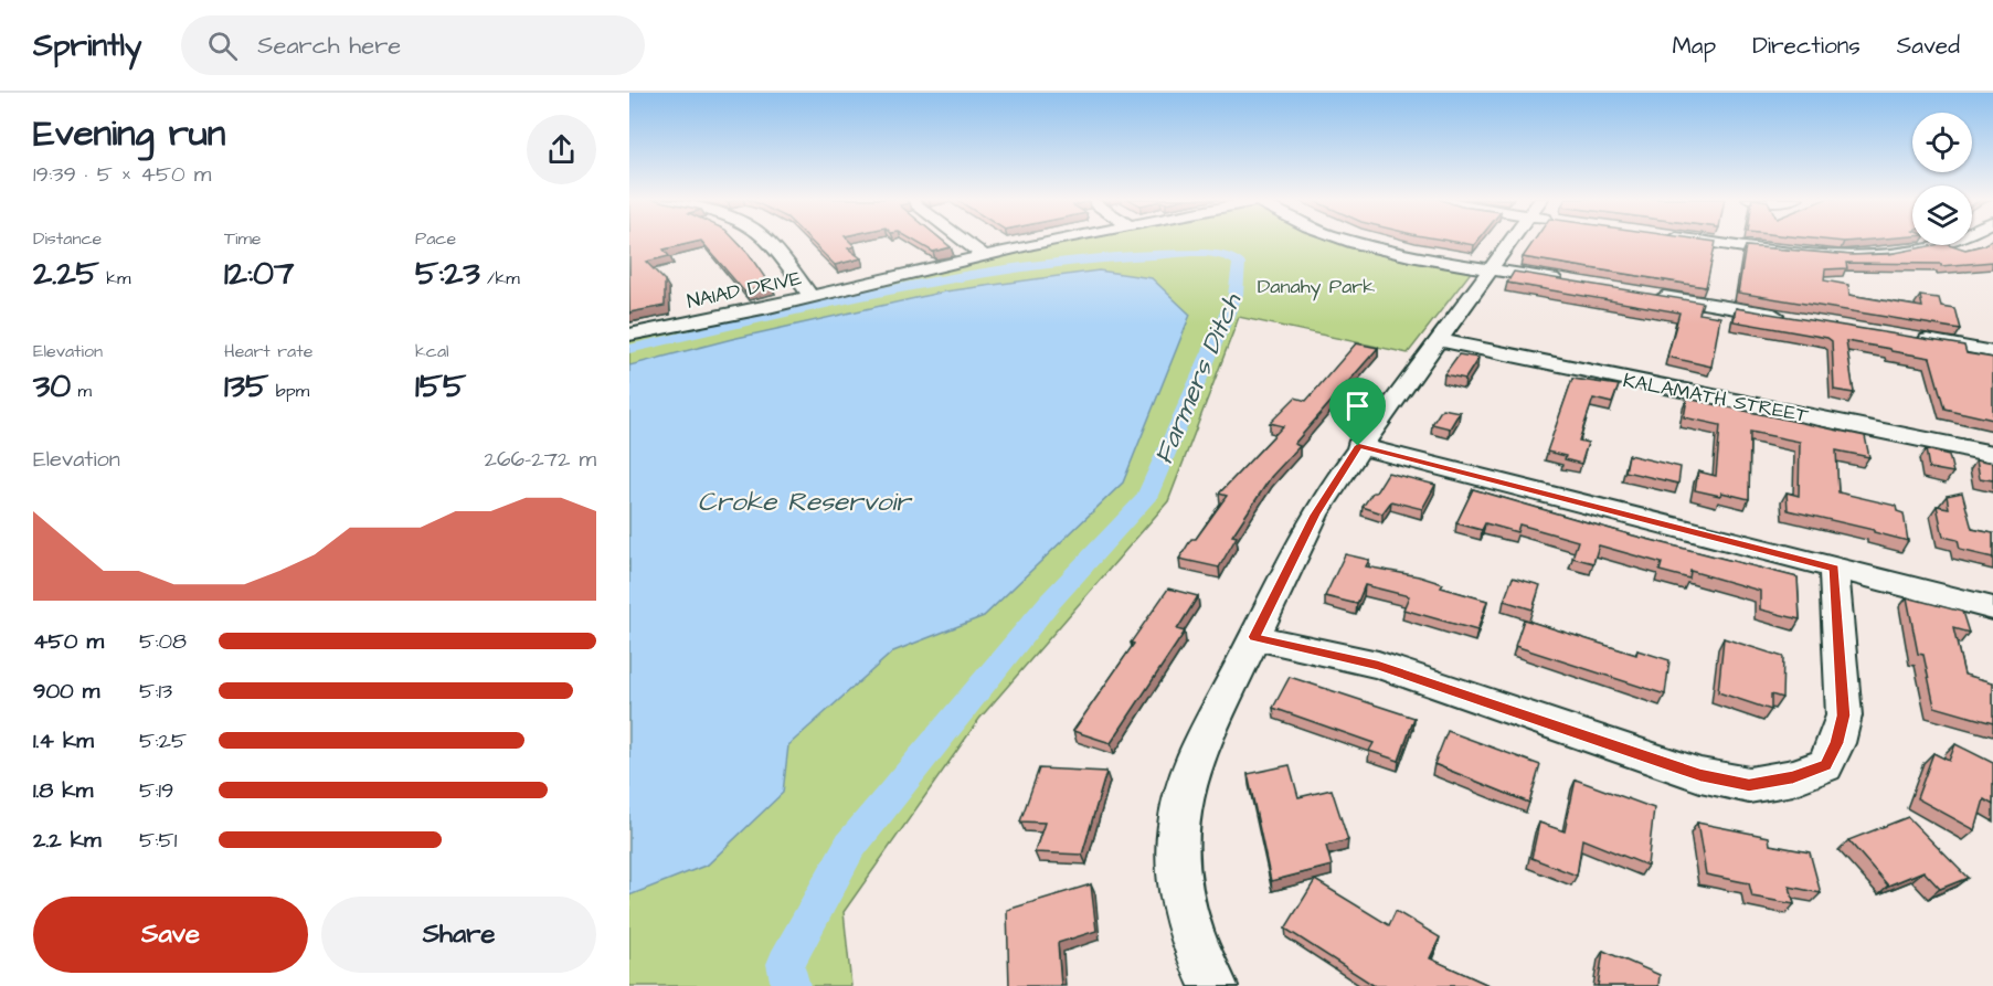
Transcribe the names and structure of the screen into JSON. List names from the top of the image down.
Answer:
{
  "streets": {
    "street": ["NAIAD DRIVE", "KALAMATH STREET"]
  },
  "water": ["Farmers Ditch", "Croke Reservoir"],
  "parks": ["Danahy Park"],
  "page": {
    "header": "Sprintly",
    "search": "Search here",
    "nav": ["Map", "Directions", "Saved"],
    "heading": ["Evening run", "19:39 · 5 × 450 m"],
    "stats": [
      ["Distance", "2.25 km"],
      ["Time", "12:07"],
      ["Pace", "5:23 /km"],
      ["Elevation", "30 m"],
      ["Heart rate", "135 bpm"],
      ["kcal", "155"]
    ],
    "chart": ["Elevation", "266–272 m"],
    "list": [
      {
        "name": "450 m",
        "note": "5:08"
      },
      {
        "name": "900 m",
        "note": "5:13"
      },
      {
        "name": "1.4 km",
        "note": "5:25"
      },
      {
        "name": "1.8 km",
        "note": "5:19"
      },
      {
        "name": "2.2 km",
        "note": "5:51"
      }
    ],
    "buttons": ["Save", "Share"]
  }
}
